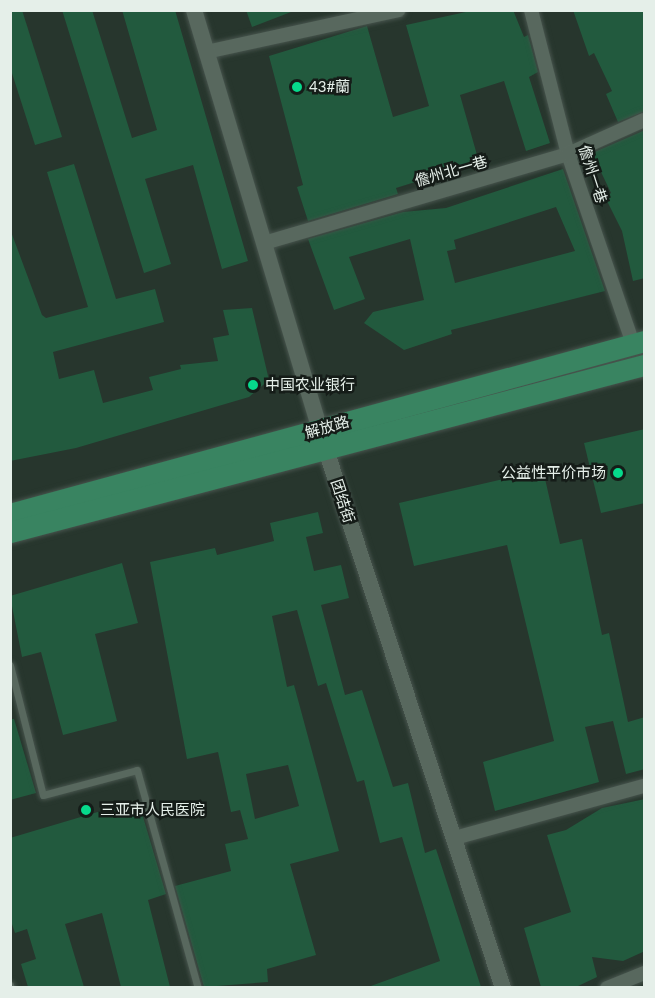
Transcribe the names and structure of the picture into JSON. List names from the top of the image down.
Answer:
{
  "streets": {
    "main road": ["解放路"],
    "street": ["儋州北一巷", "儋州一巷", "团结街"]
  },
  "crossings": [
    ["儋州北一巷", "儋州一巷"],
    ["儋州北一巷", "团结街"],
    ["儋州一巷", "解放路"],
    ["解放路", "团结街"]
  ],
  "places": [
    "43#蘭",
    "中国农业银行",
    "公益性平价市场",
    "三亚市人民医院"
  ]
}
